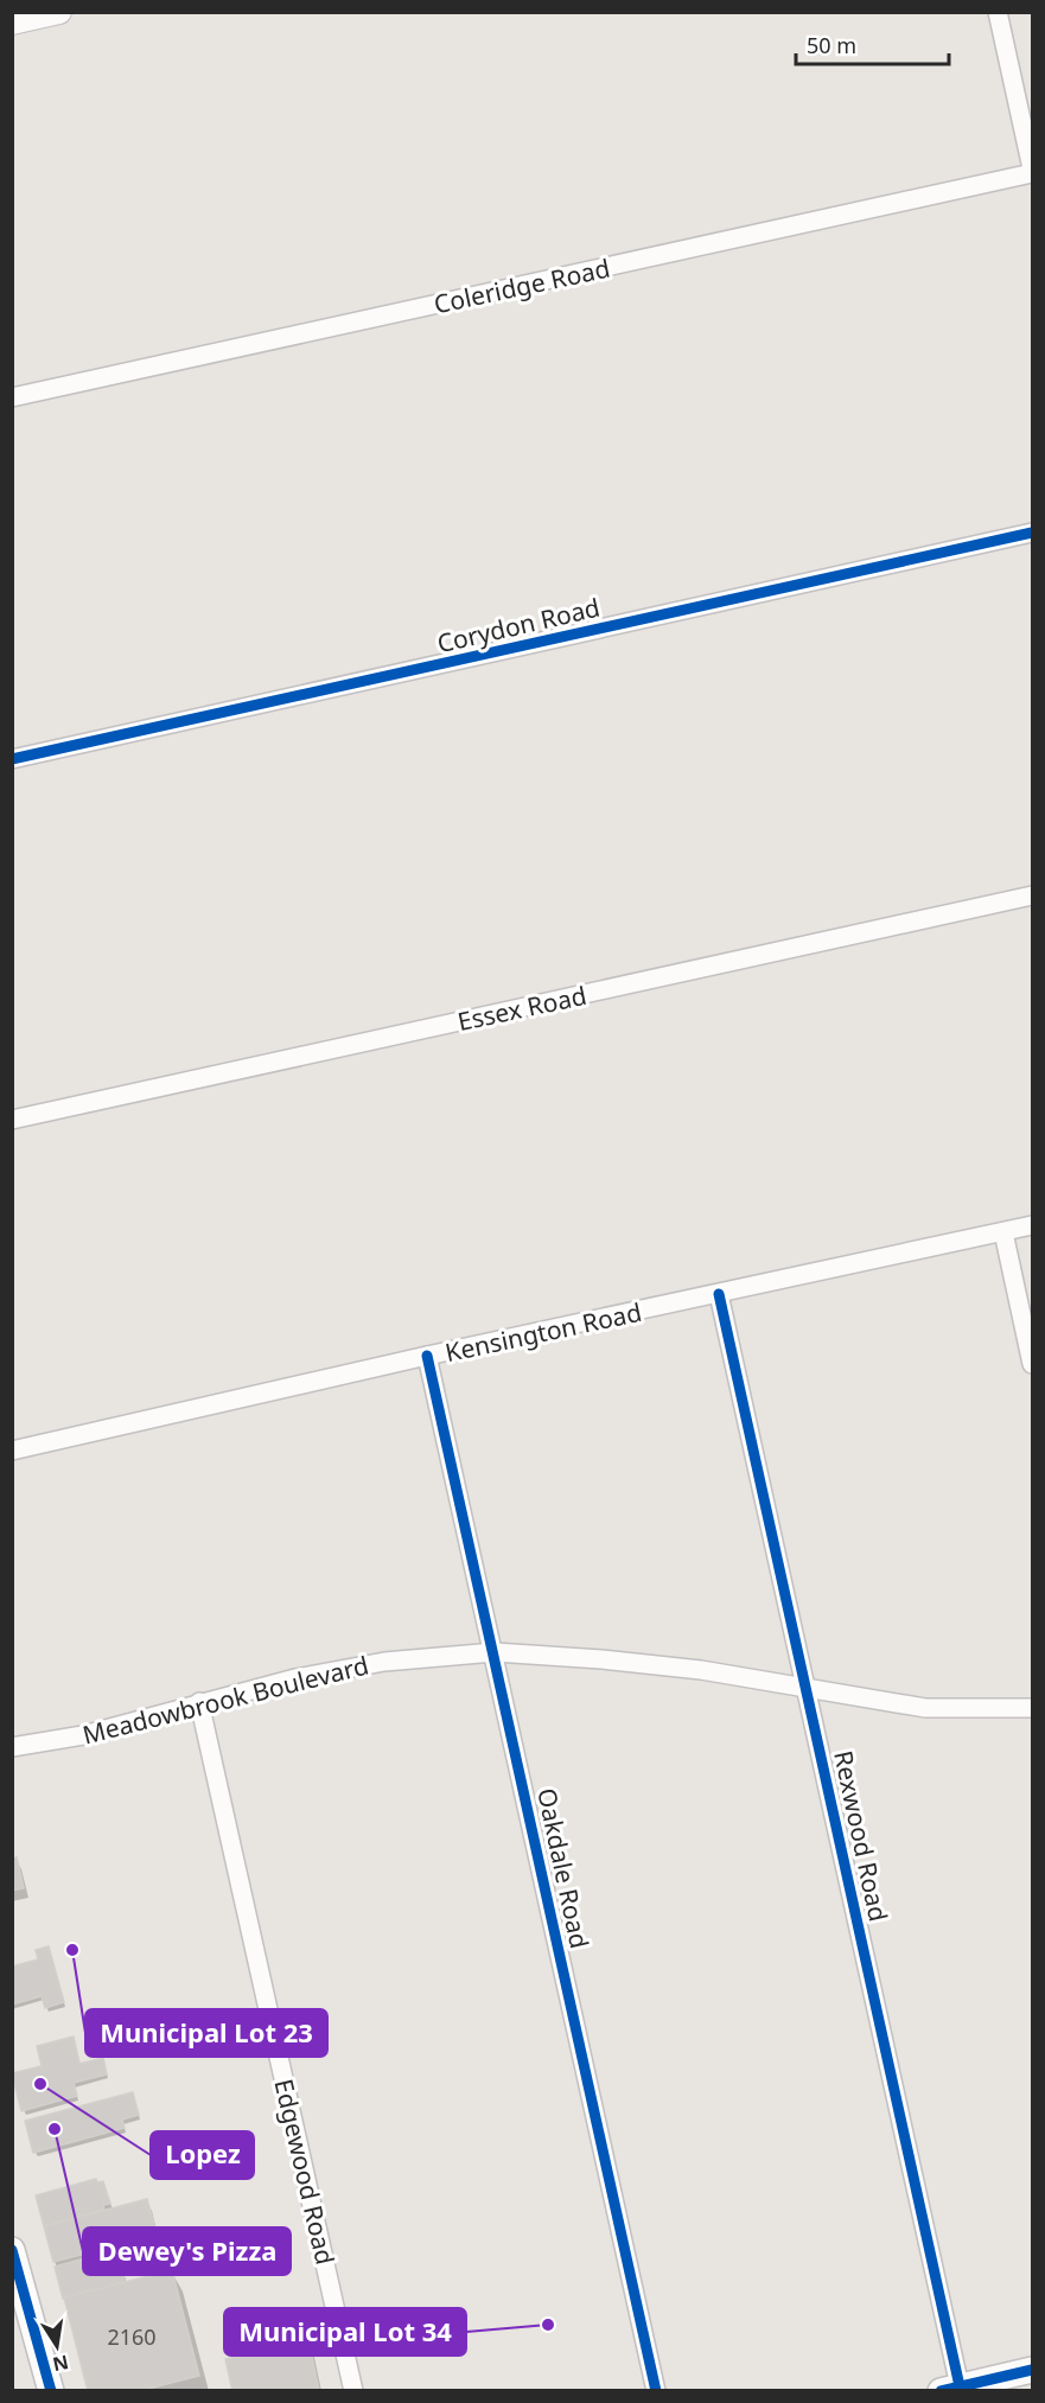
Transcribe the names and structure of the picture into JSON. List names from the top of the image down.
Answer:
{
  "streets": {
    "street": [
      "Coleridge Road",
      "Corydon Road",
      "Essex Road",
      "Kensington Road",
      "Meadowbrook Boulevard",
      "Rexwood Road",
      "Oakdale Road",
      "Edgewood Road"
    ]
  },
  "crossings": [
    ["Kensington Road", "Rexwood Road"],
    ["Kensington Road", "Oakdale Road"],
    ["Meadowbrook Boulevard", "Rexwood Road"],
    ["Meadowbrook Boulevard", "Oakdale Road"],
    ["Meadowbrook Boulevard", "Edgewood Road"]
  ],
  "places": [
    "Municipal Lot 23",
    "Lopez",
    "Dewey's Pizza",
    "Municipal Lot 34"
  ],
  "house_numbers": ["2160"],
  "scale_bar": "50 m",
  "north": "bottom"
}
